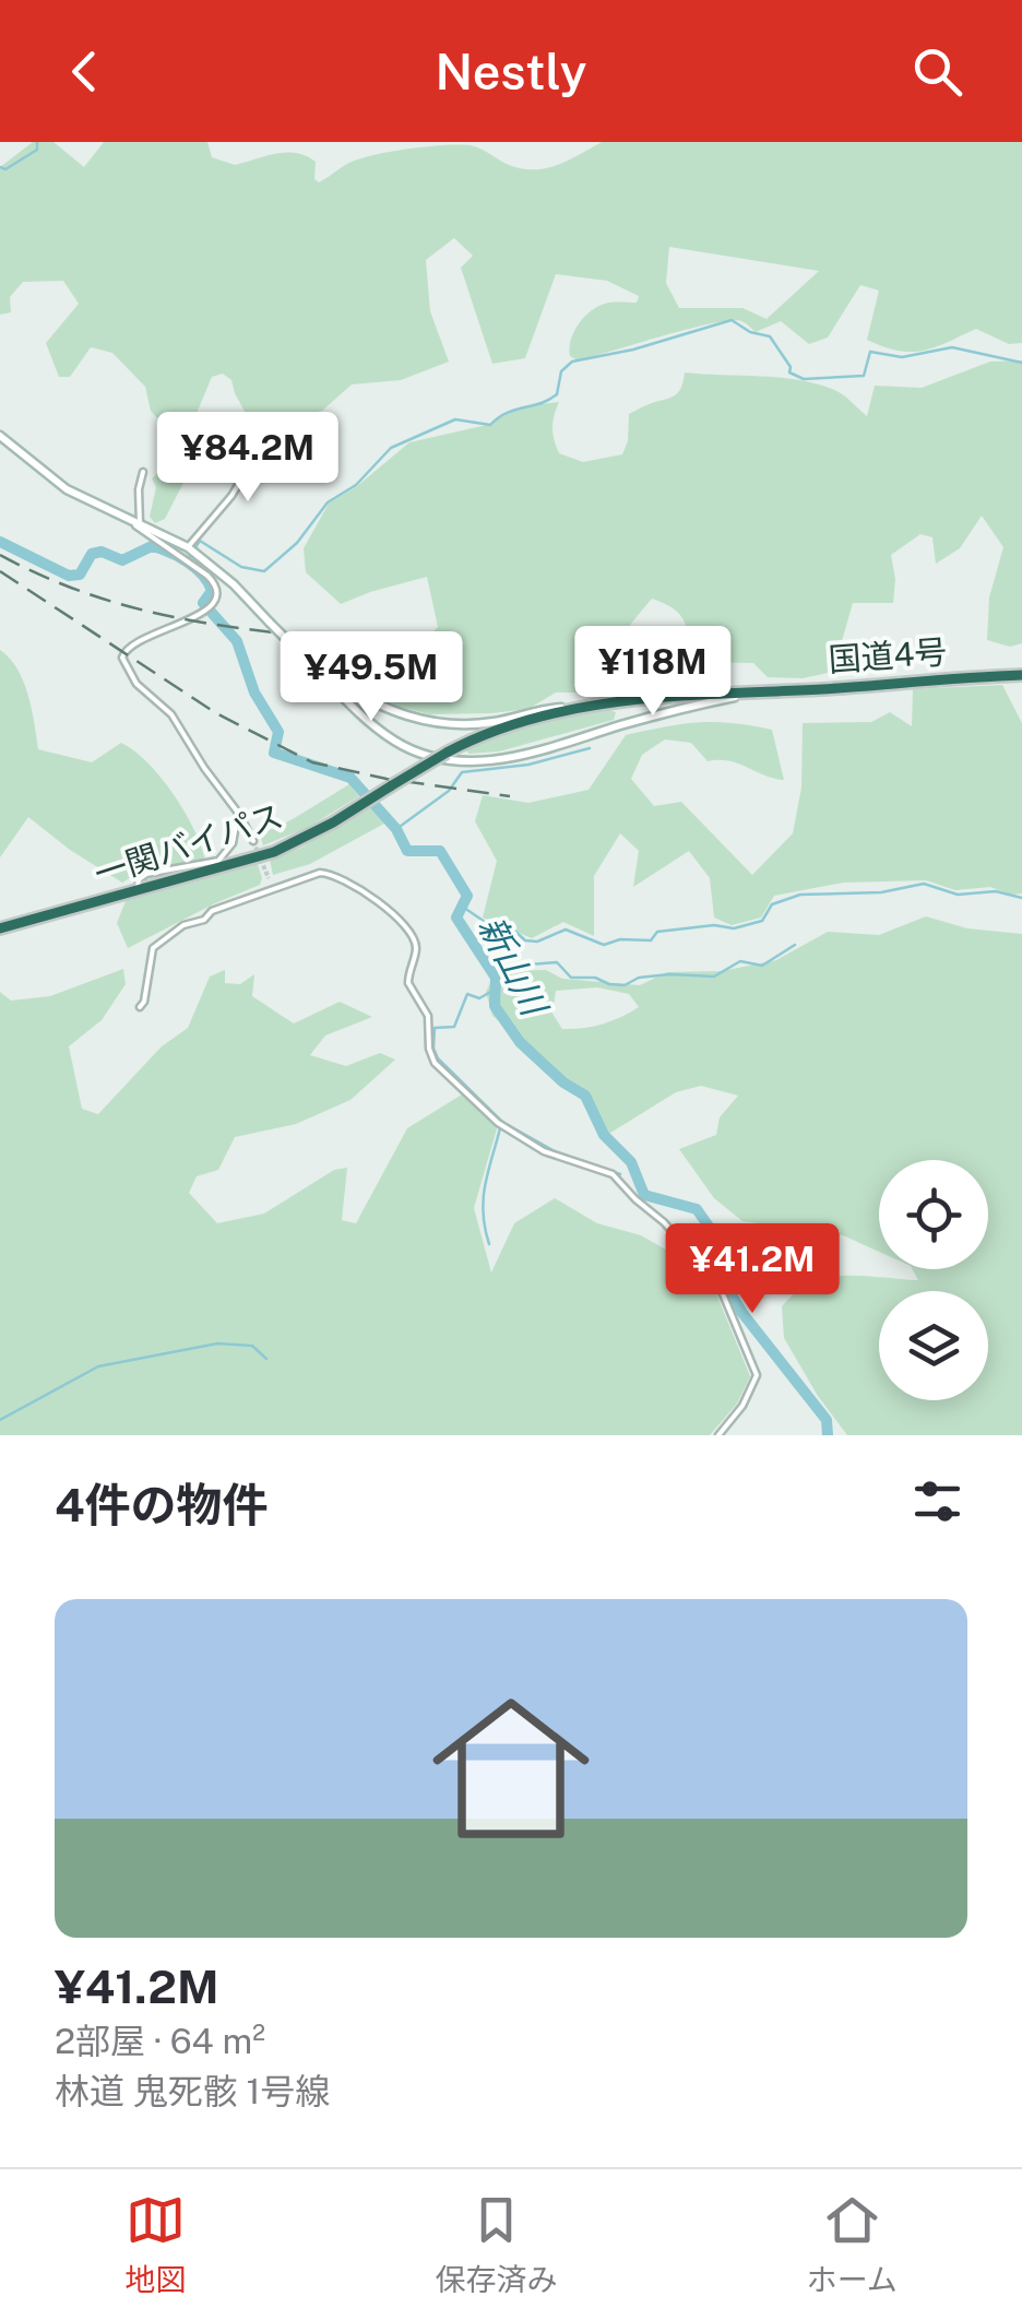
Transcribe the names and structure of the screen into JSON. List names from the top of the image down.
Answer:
{
  "streets": {
    "highway": ["国道4号", "一関バイパス"]
  },
  "crossings": [
    ["国道4号", "一関バイパス"]
  ],
  "water": ["新山川"],
  "page": {
    "header": "Nestly",
    "price": [
      "¥84.2M",
      "¥118M",
      "¥49.5M",
      "¥41.2M"
    ],
    "heading": "4件の物件",
    "list": [
      {
        "name": "¥41.2M",
        "note": "2部屋 · 64 m² · 林道 鬼死骸 1号線"
      }
    ],
    "tabs": ["地図", "保存済み", "ホーム"]
  }
}
